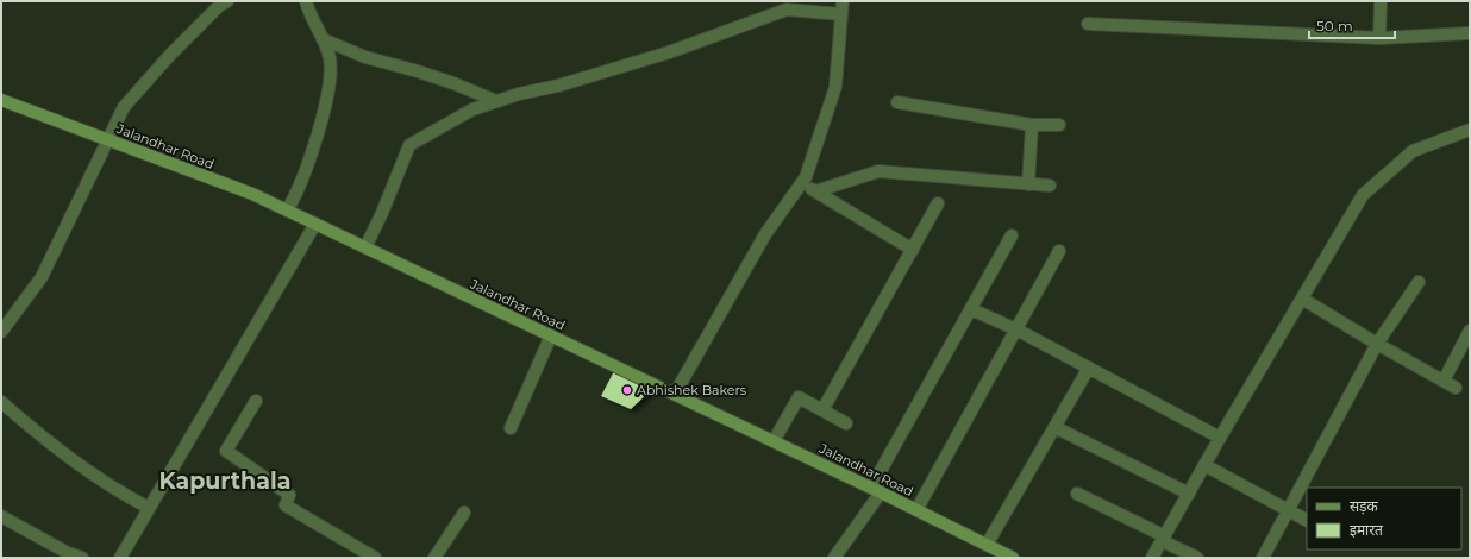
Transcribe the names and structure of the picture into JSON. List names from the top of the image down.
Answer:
{
  "streets": {
    "main road": ["Jalandhar Road"]
  },
  "districts": ["Kapurthala"],
  "places": ["Abhishek Bakers"],
  "legend": ["सड़क", "इमारत"],
  "scale_bar": "50 m"
}
